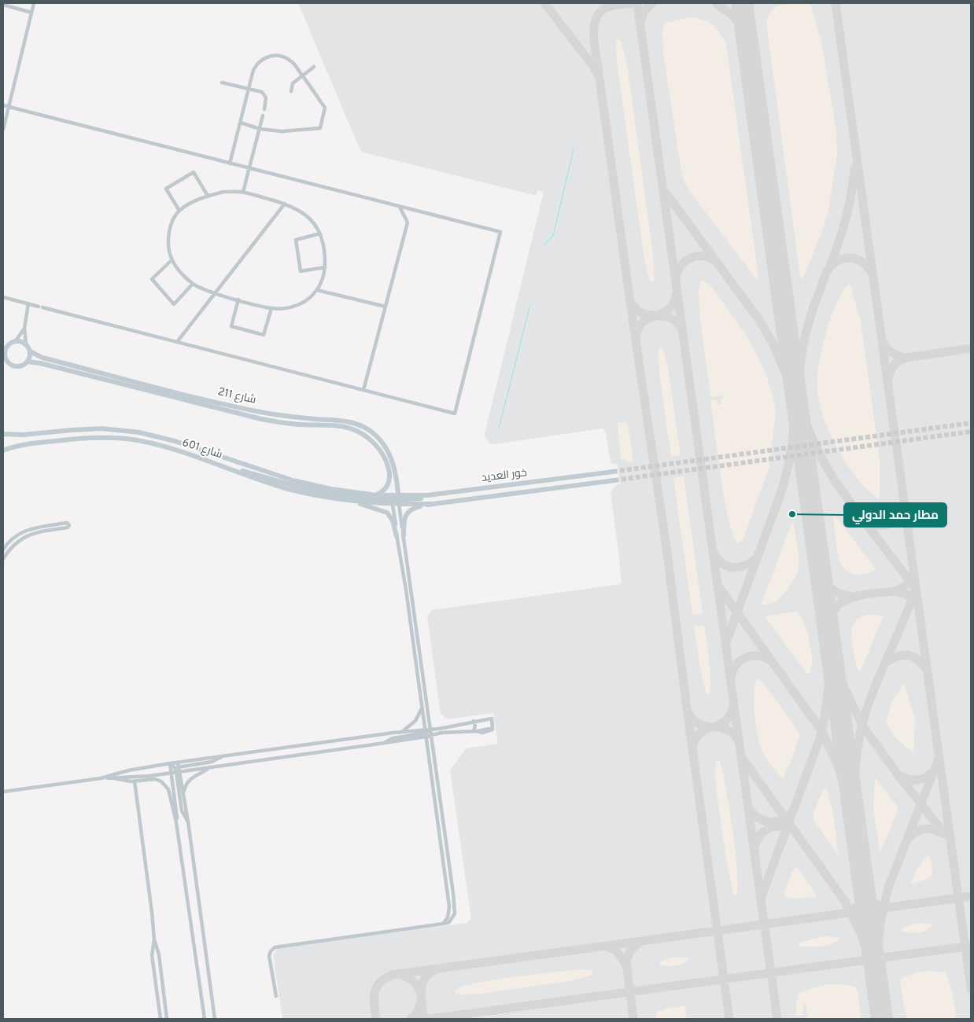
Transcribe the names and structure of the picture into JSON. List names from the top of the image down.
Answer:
{
  "streets": {
    "main road": ["شارع 211", "شارع 601", "خور العديد"]
  },
  "crossings": [
    ["شارع 211", "شارع 601"],
    ["شارع 211", "خور العديد"],
    ["شارع 601", "خور العديد"]
  ],
  "places": ["مطار حمد الدولي"]
}
